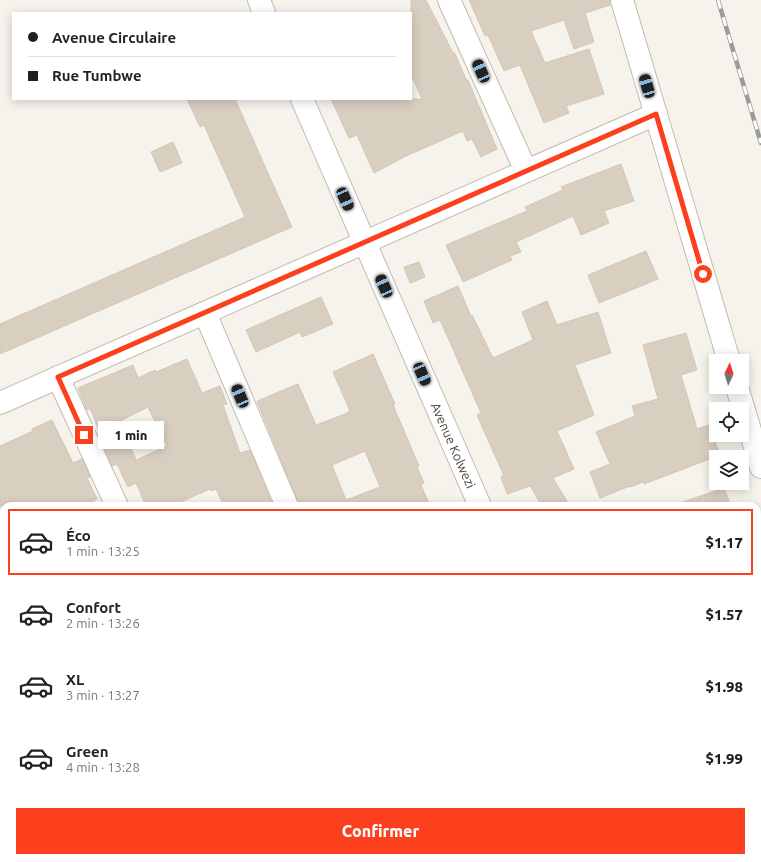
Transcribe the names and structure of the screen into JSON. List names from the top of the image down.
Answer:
{
  "streets": {
    "street": ["Avenue Kolwezi"]
  },
  "north": "top",
  "page": {
    "banner": ["Avenue Circulaire", "Rue Tumbwe"],
    "bubble": "1 min",
    "list": [
      {
        "name": "Éco",
        "note": "1 min · 13:25",
        "value": "$1.17"
      },
      {
        "name": "Confort",
        "note": "2 min · 13:26",
        "value": "$1.57"
      },
      {
        "name": "XL",
        "note": "3 min · 13:27",
        "value": "$1.98"
      },
      {
        "name": "Green",
        "note": "4 min · 13:28",
        "value": "$1.99"
      }
    ],
    "buttons": "Confirmer"
  }
}
